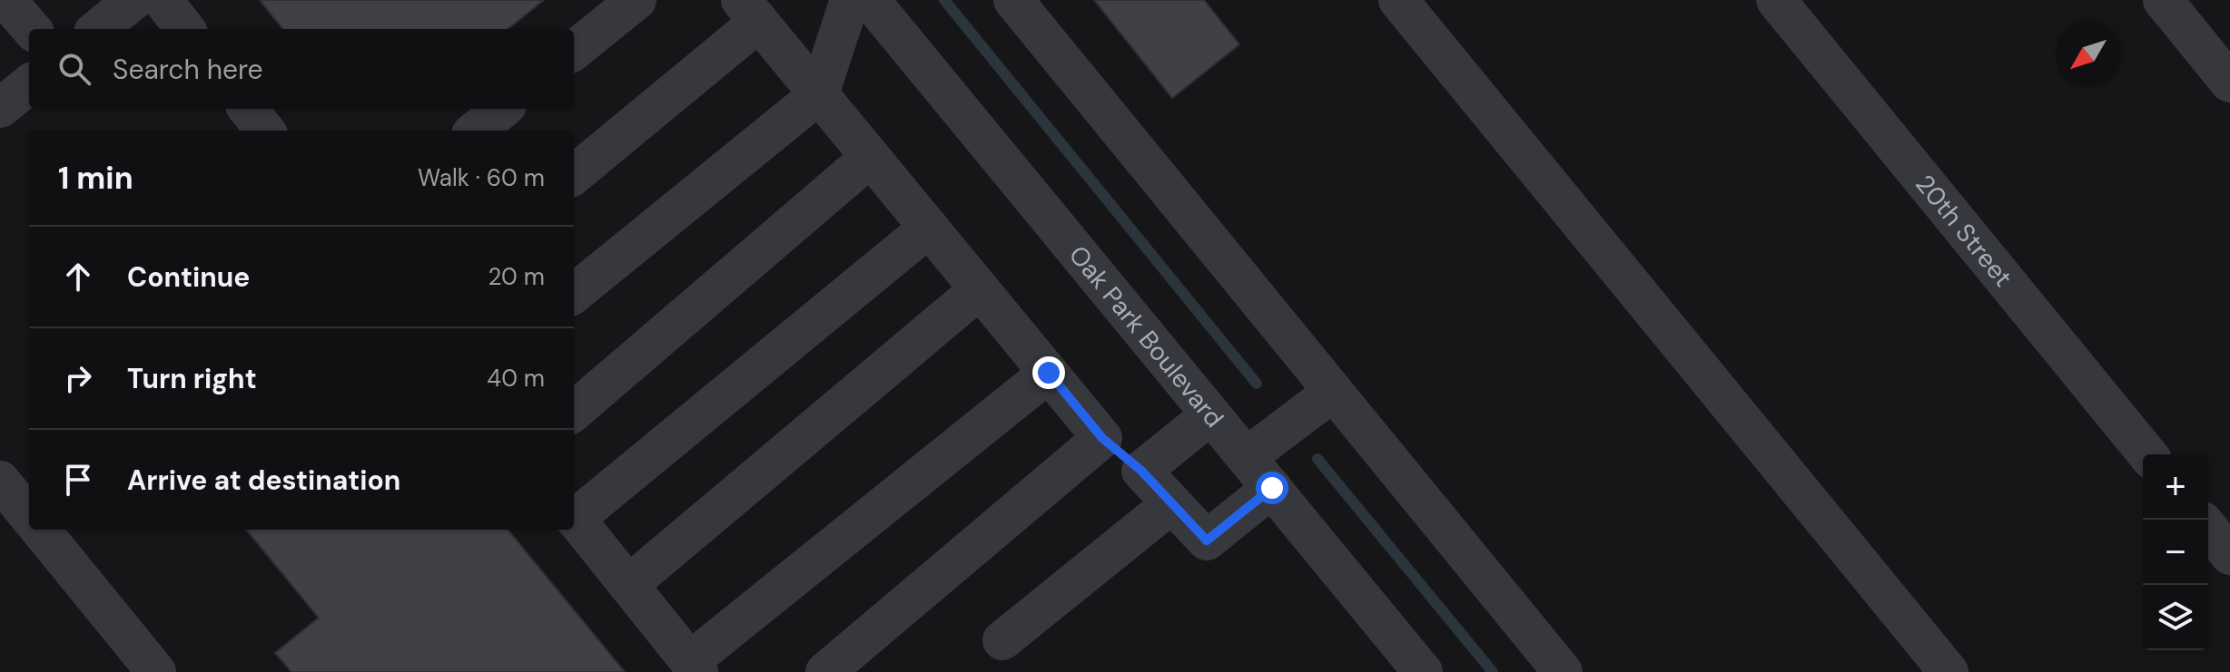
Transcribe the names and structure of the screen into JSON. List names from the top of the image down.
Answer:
{
  "streets": {
    "street": ["20th Street", "Oak Park Boulevard"]
  },
  "north": "bottom left",
  "page": {
    "search": "Search here",
    "heading": ["1 min", "Walk · 60 m"],
    "list": [
      ["Continue", "20 m"],
      ["Turn right", "40 m"],
      "Arrive at destination"
    ],
    "map_buttons": ["+", "−"]
  }
}
